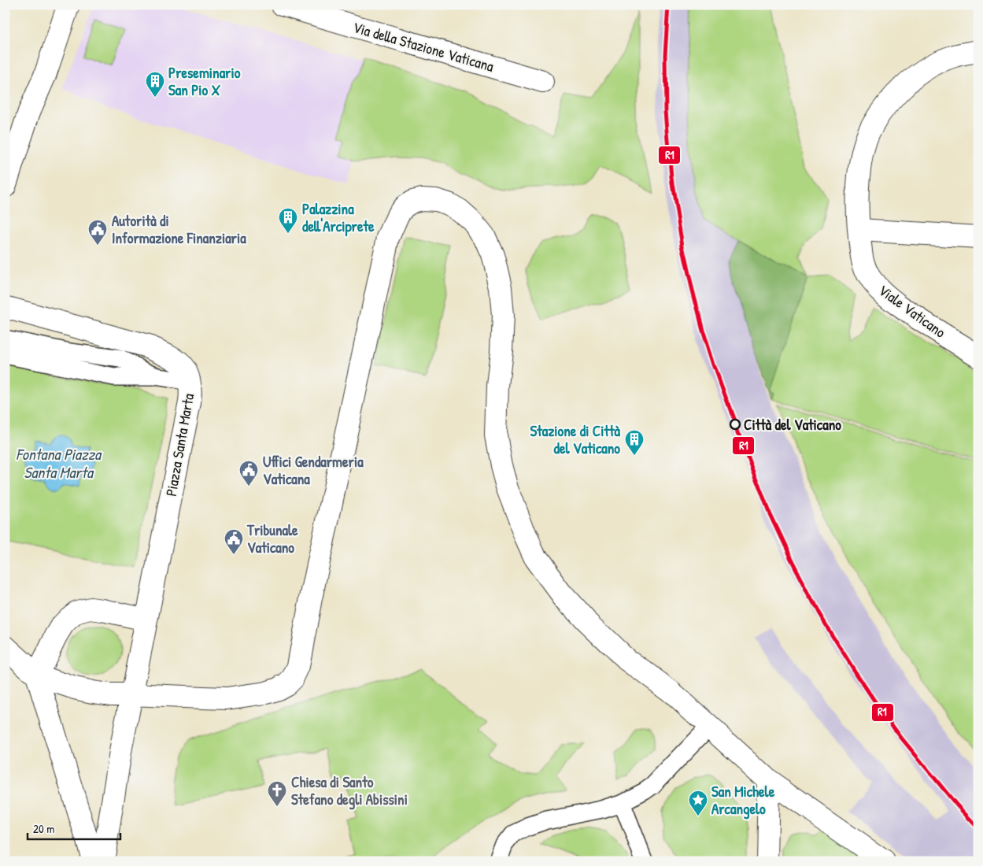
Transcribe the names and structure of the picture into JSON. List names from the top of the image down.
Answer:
{
  "streets": {
    "street": ["Via della Stazione Vaticana", "Viale Vaticano", "Piazza Santa Marta"]
  },
  "water": ["Fontana Piazza Santa Marta"],
  "places": {
    "building": ["Preseminario San Pio X", "Palazzina dell'Arciprete", "Stazione di Città del Vaticano"],
    "public building": ["Autorità di Informazione Finanziaria", "Uffici Gendarmeria Vaticana", "Tribunale Vaticano"],
    "other": ["Città del Vaticano"],
    "church": ["Chiesa di Santo Stefano degli Abissini"],
    "place": ["San Michele Arcangelo"]
  },
  "lines": ["transit line R1"],
  "scale_bar": "20 m"
}
